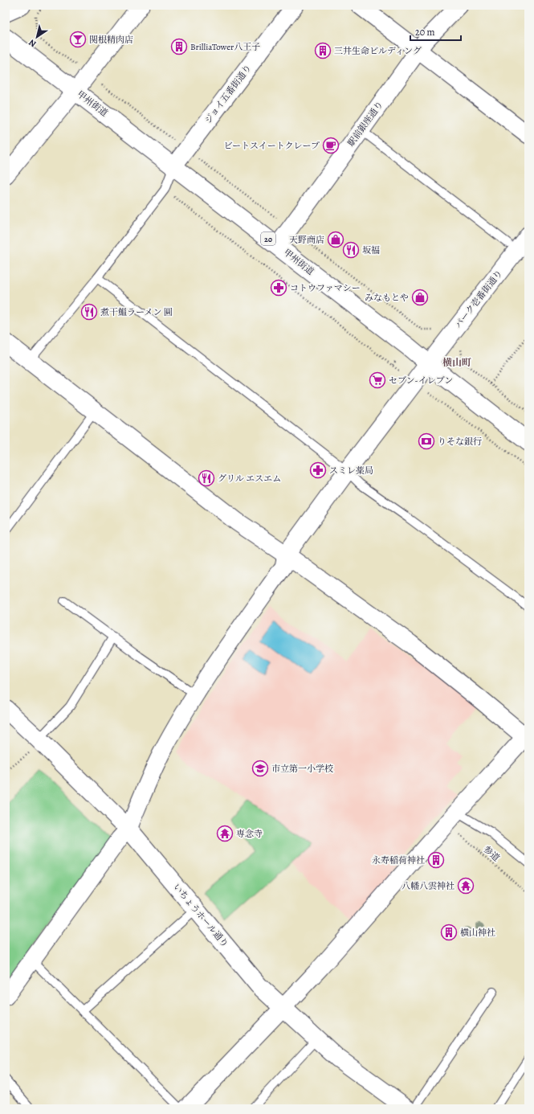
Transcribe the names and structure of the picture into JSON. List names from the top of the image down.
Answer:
{
  "streets": {
    "main road": ["甲州街道", "20", "いちょうホール通り"],
    "street": ["ジョイ五番街通り", "駅前銀座通り", "パーク壱番街通り"],
    "path": ["参道"]
  },
  "crossings": [
    ["ジョイ五番街通り", "甲州街道"],
    ["甲州街道", "駅前銀座通り"],
    ["甲州街道", "パーク壱番街通り"]
  ],
  "districts": ["横山町"],
  "places": {
    "bar": ["関根精肉店"],
    "building": [
      "BrilliaTower八王子",
      "三井生命ビルディング",
      "永寿稲荷神社",
      "横山神社"
    ],
    "cafe": ["ビートスイートクレープ"],
    "shop": ["天野商店", "みなもとや"],
    "restaurant": ["坂福", "煮干鰮ラーメン 圓", "グリル エスエム"],
    "pharmacy": ["コトウファマシー", "スミレ薬局"],
    "supermarket": ["セブン-イレブン"],
    "bank": ["りそな銀行"],
    "school or university": ["市立第一小学校"],
    "temple": ["専念寺", "八幡八雲神社"]
  },
  "scale_bar": "20 m",
  "north": "bottom left"
}
